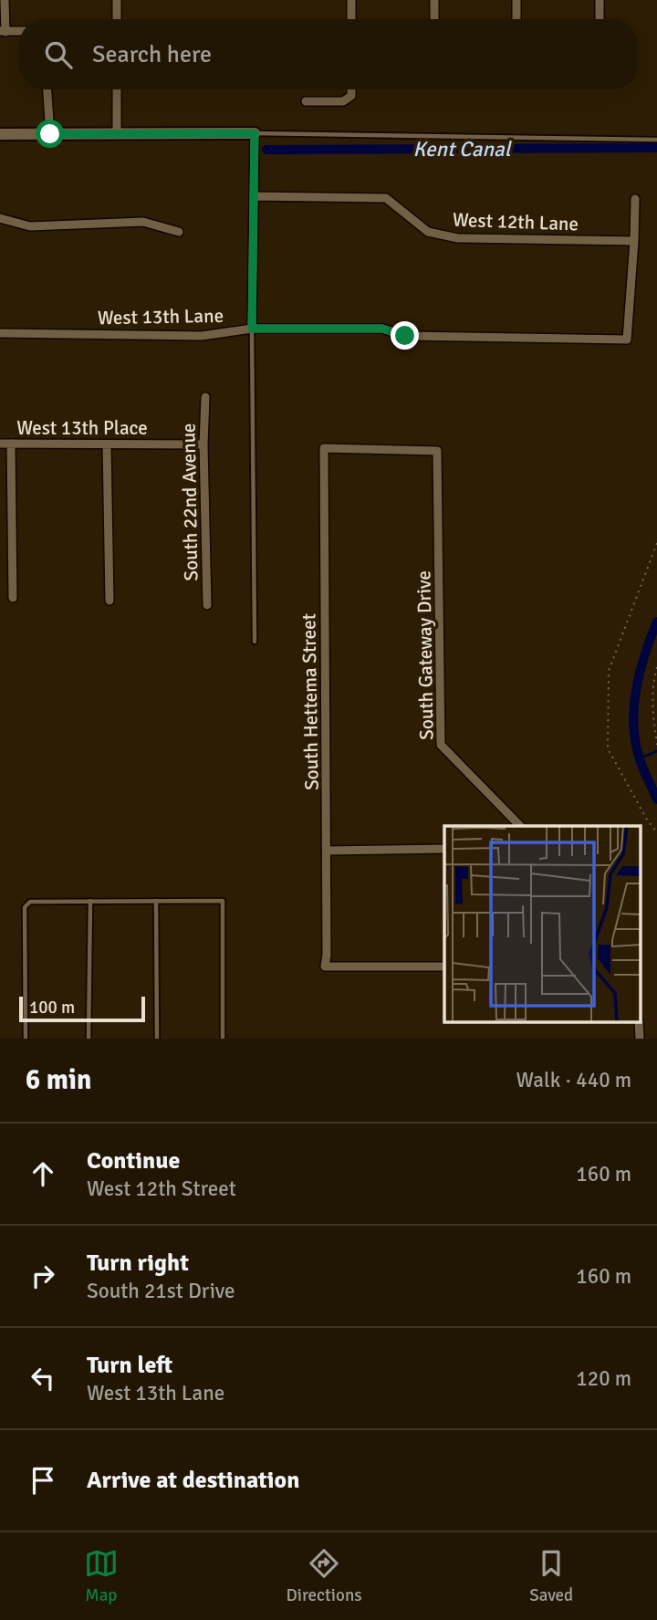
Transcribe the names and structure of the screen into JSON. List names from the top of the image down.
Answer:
{
  "streets": {
    "street": [
      "West 12th Lane",
      "West 13th Lane",
      "West 13th Place",
      "South 22nd Avenue",
      "South Gateway Drive",
      "South Hettema Street"
    ]
  },
  "crossings": [
    ["West 12th Lane", "West 13th Lane"],
    ["West 13th Place", "South 22nd Avenue"],
    ["South Gateway Drive", "South Hettema Street"]
  ],
  "water": ["Kent Canal"],
  "scale_bar": "100 m",
  "page": {
    "search": "Search here",
    "scale": "100 m",
    "heading": ["6 min", "Walk · 440 m"],
    "list": [
      ["Continue", "West 12th Street", "160 m"],
      ["Turn right", "South 21st Drive", "160 m"],
      ["Turn left", "West 13th Lane", "120 m"],
      "Arrive at destination"
    ],
    "nav": ["Map", "Directions", "Saved"]
  }
}
